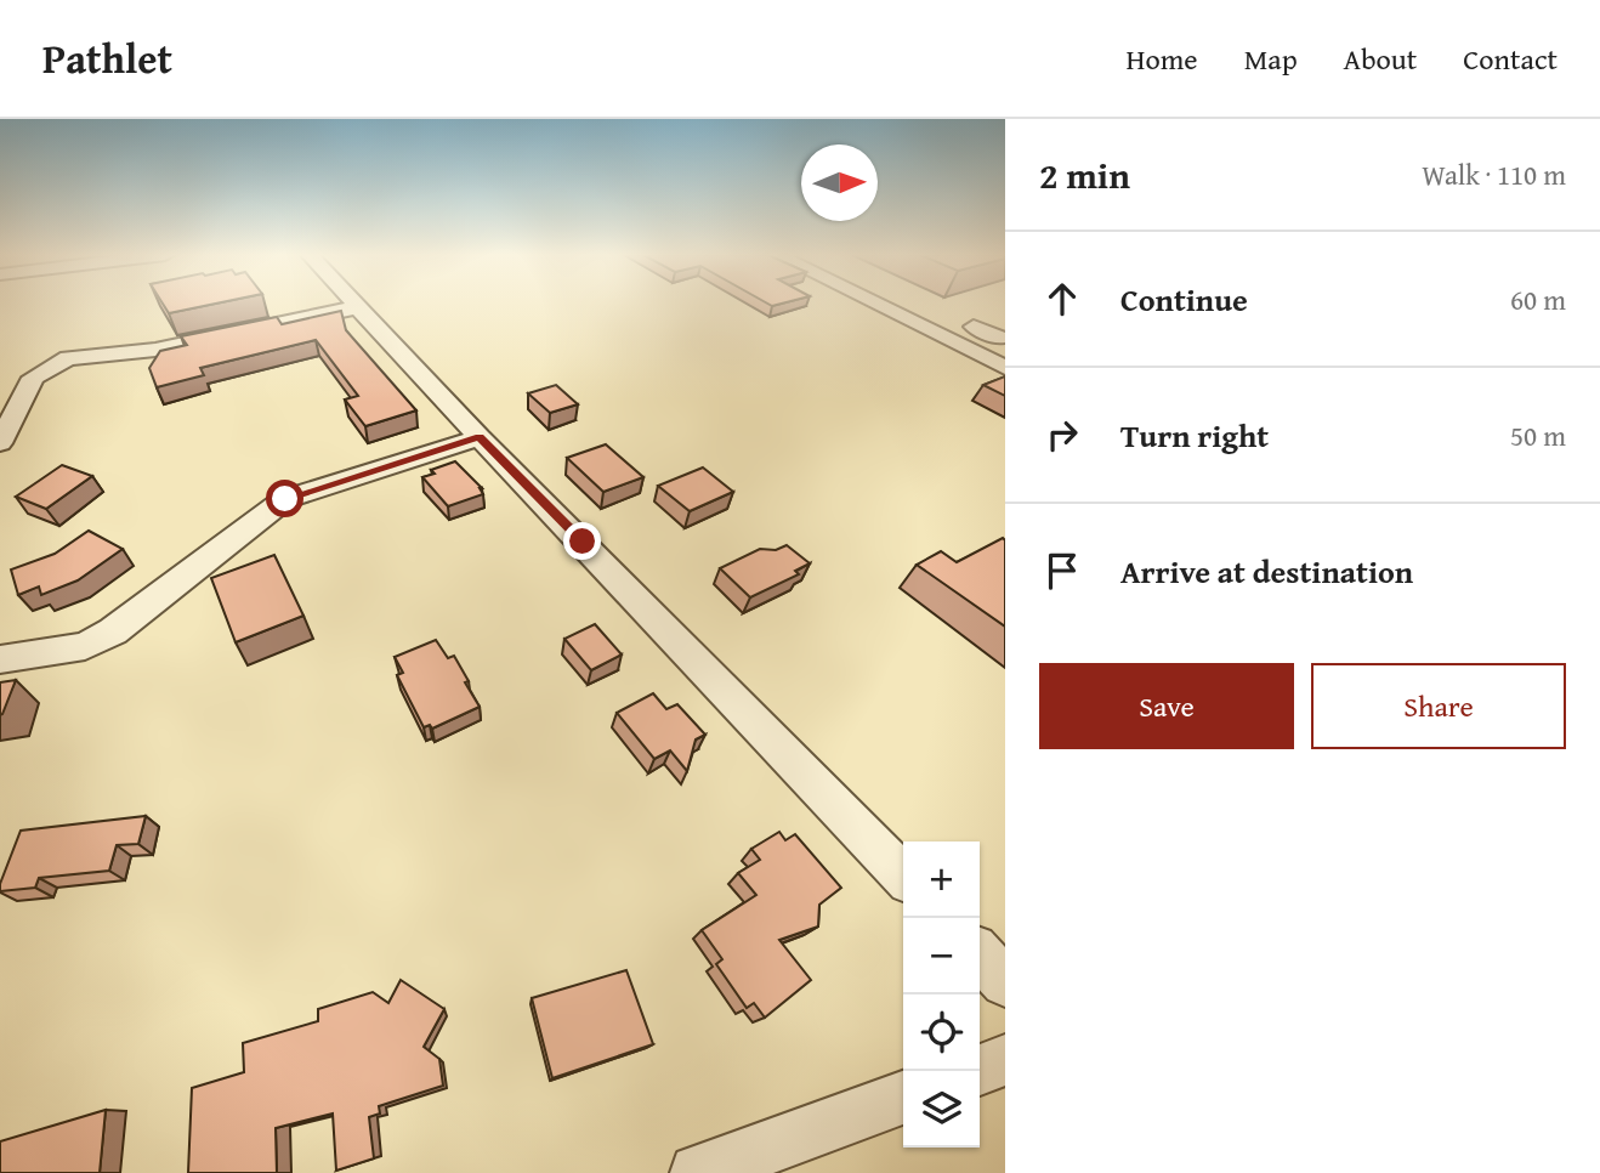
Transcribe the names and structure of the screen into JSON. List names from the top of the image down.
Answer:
{
  "north": "right",
  "page": {
    "header": "Pathlet",
    "nav": [
      "Home",
      "Map",
      "About",
      "Contact"
    ],
    "heading": ["2 min", "Walk · 110 m"],
    "list": [
      ["Continue", "60 m"],
      ["Turn right", "50 m"],
      "Arrive at destination"
    ],
    "buttons": ["Save", "Share"],
    "map_buttons": ["+", "−"]
  }
}
